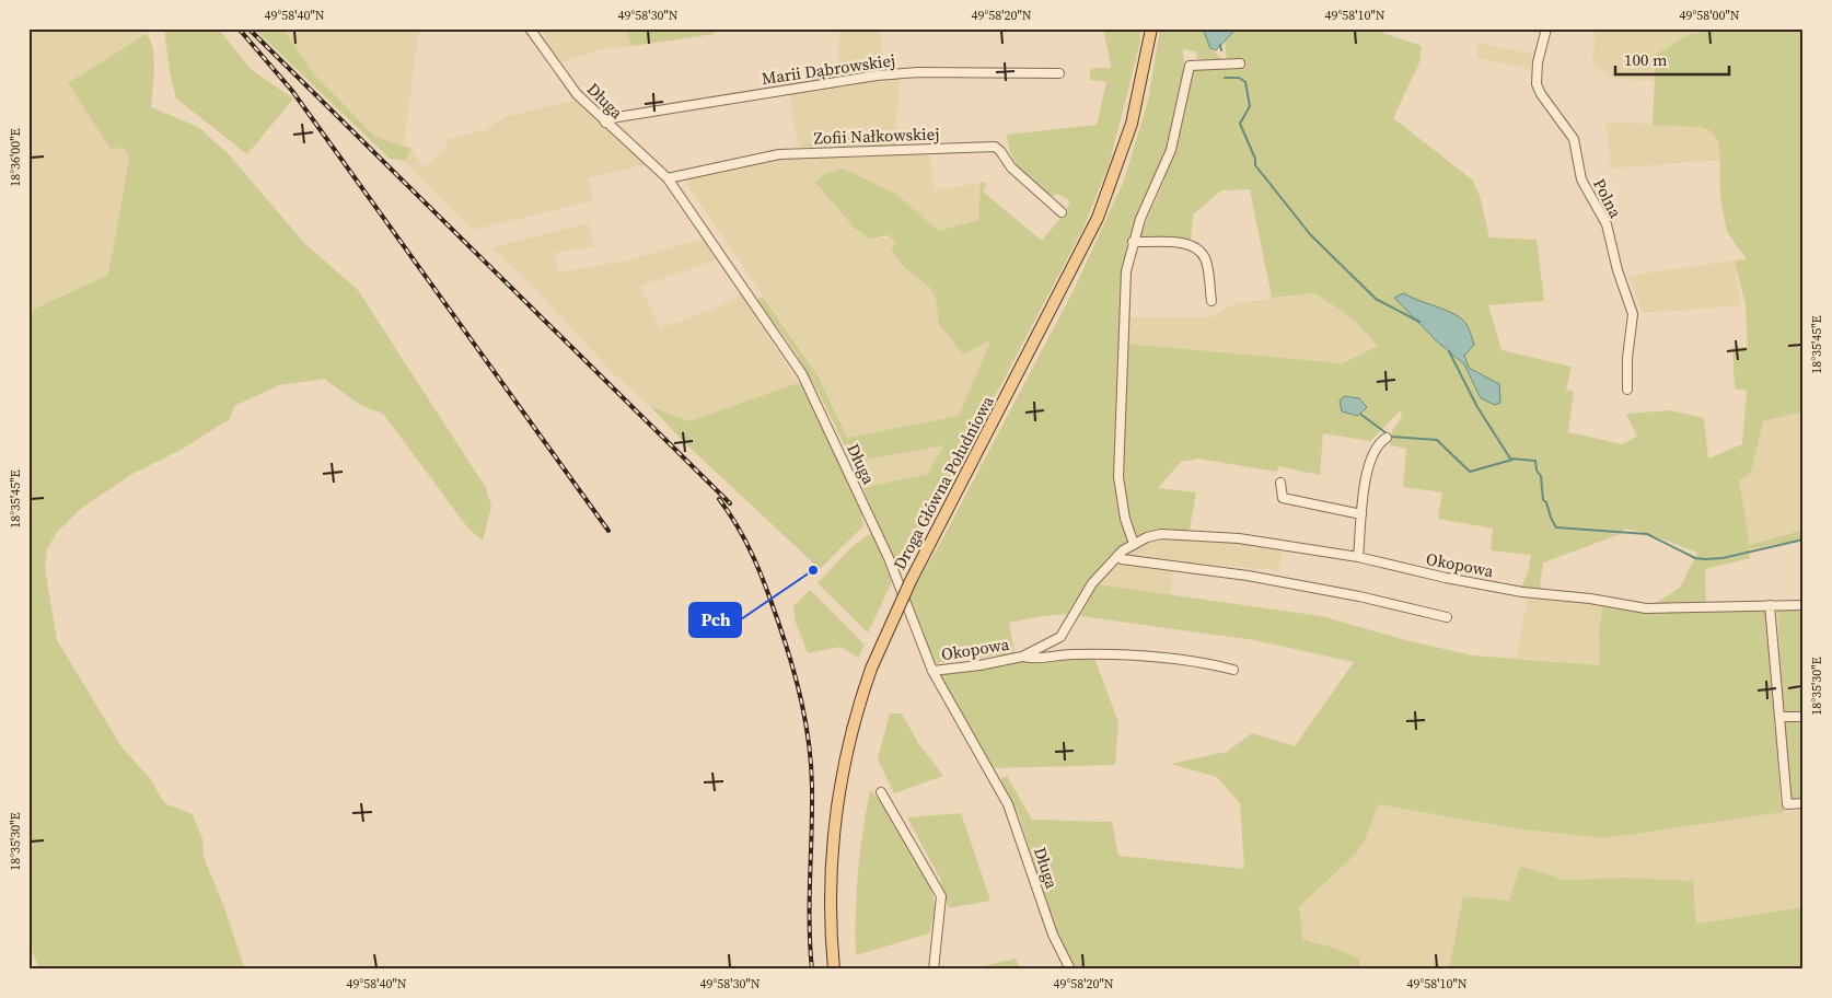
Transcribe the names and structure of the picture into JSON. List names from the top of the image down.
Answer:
{
  "streets": {
    "main road": ["Droga Główna Południowa"],
    "street": [
      "Marii Dąbrowskiej",
      "Długa",
      "Zofii Nałkowskiej",
      "Polna",
      "Okopowa"
    ]
  },
  "crossings": [
    ["Marii Dąbrowskiej", "Długa"],
    ["Długa", "Zofii Nałkowskiej"],
    ["Długa", "Okopowa"]
  ],
  "places": ["Pch"],
  "scale_bar": "100 m",
  "coordinates": [
    "49°58'40\"N",
    "49°58'30\"N",
    "49°58'20\"N",
    "49°58'10\"N",
    "49°58'00\"N",
    "18°36'00\"E",
    "18°35'45\"E",
    "18°35'30\"E"
  ]
}
